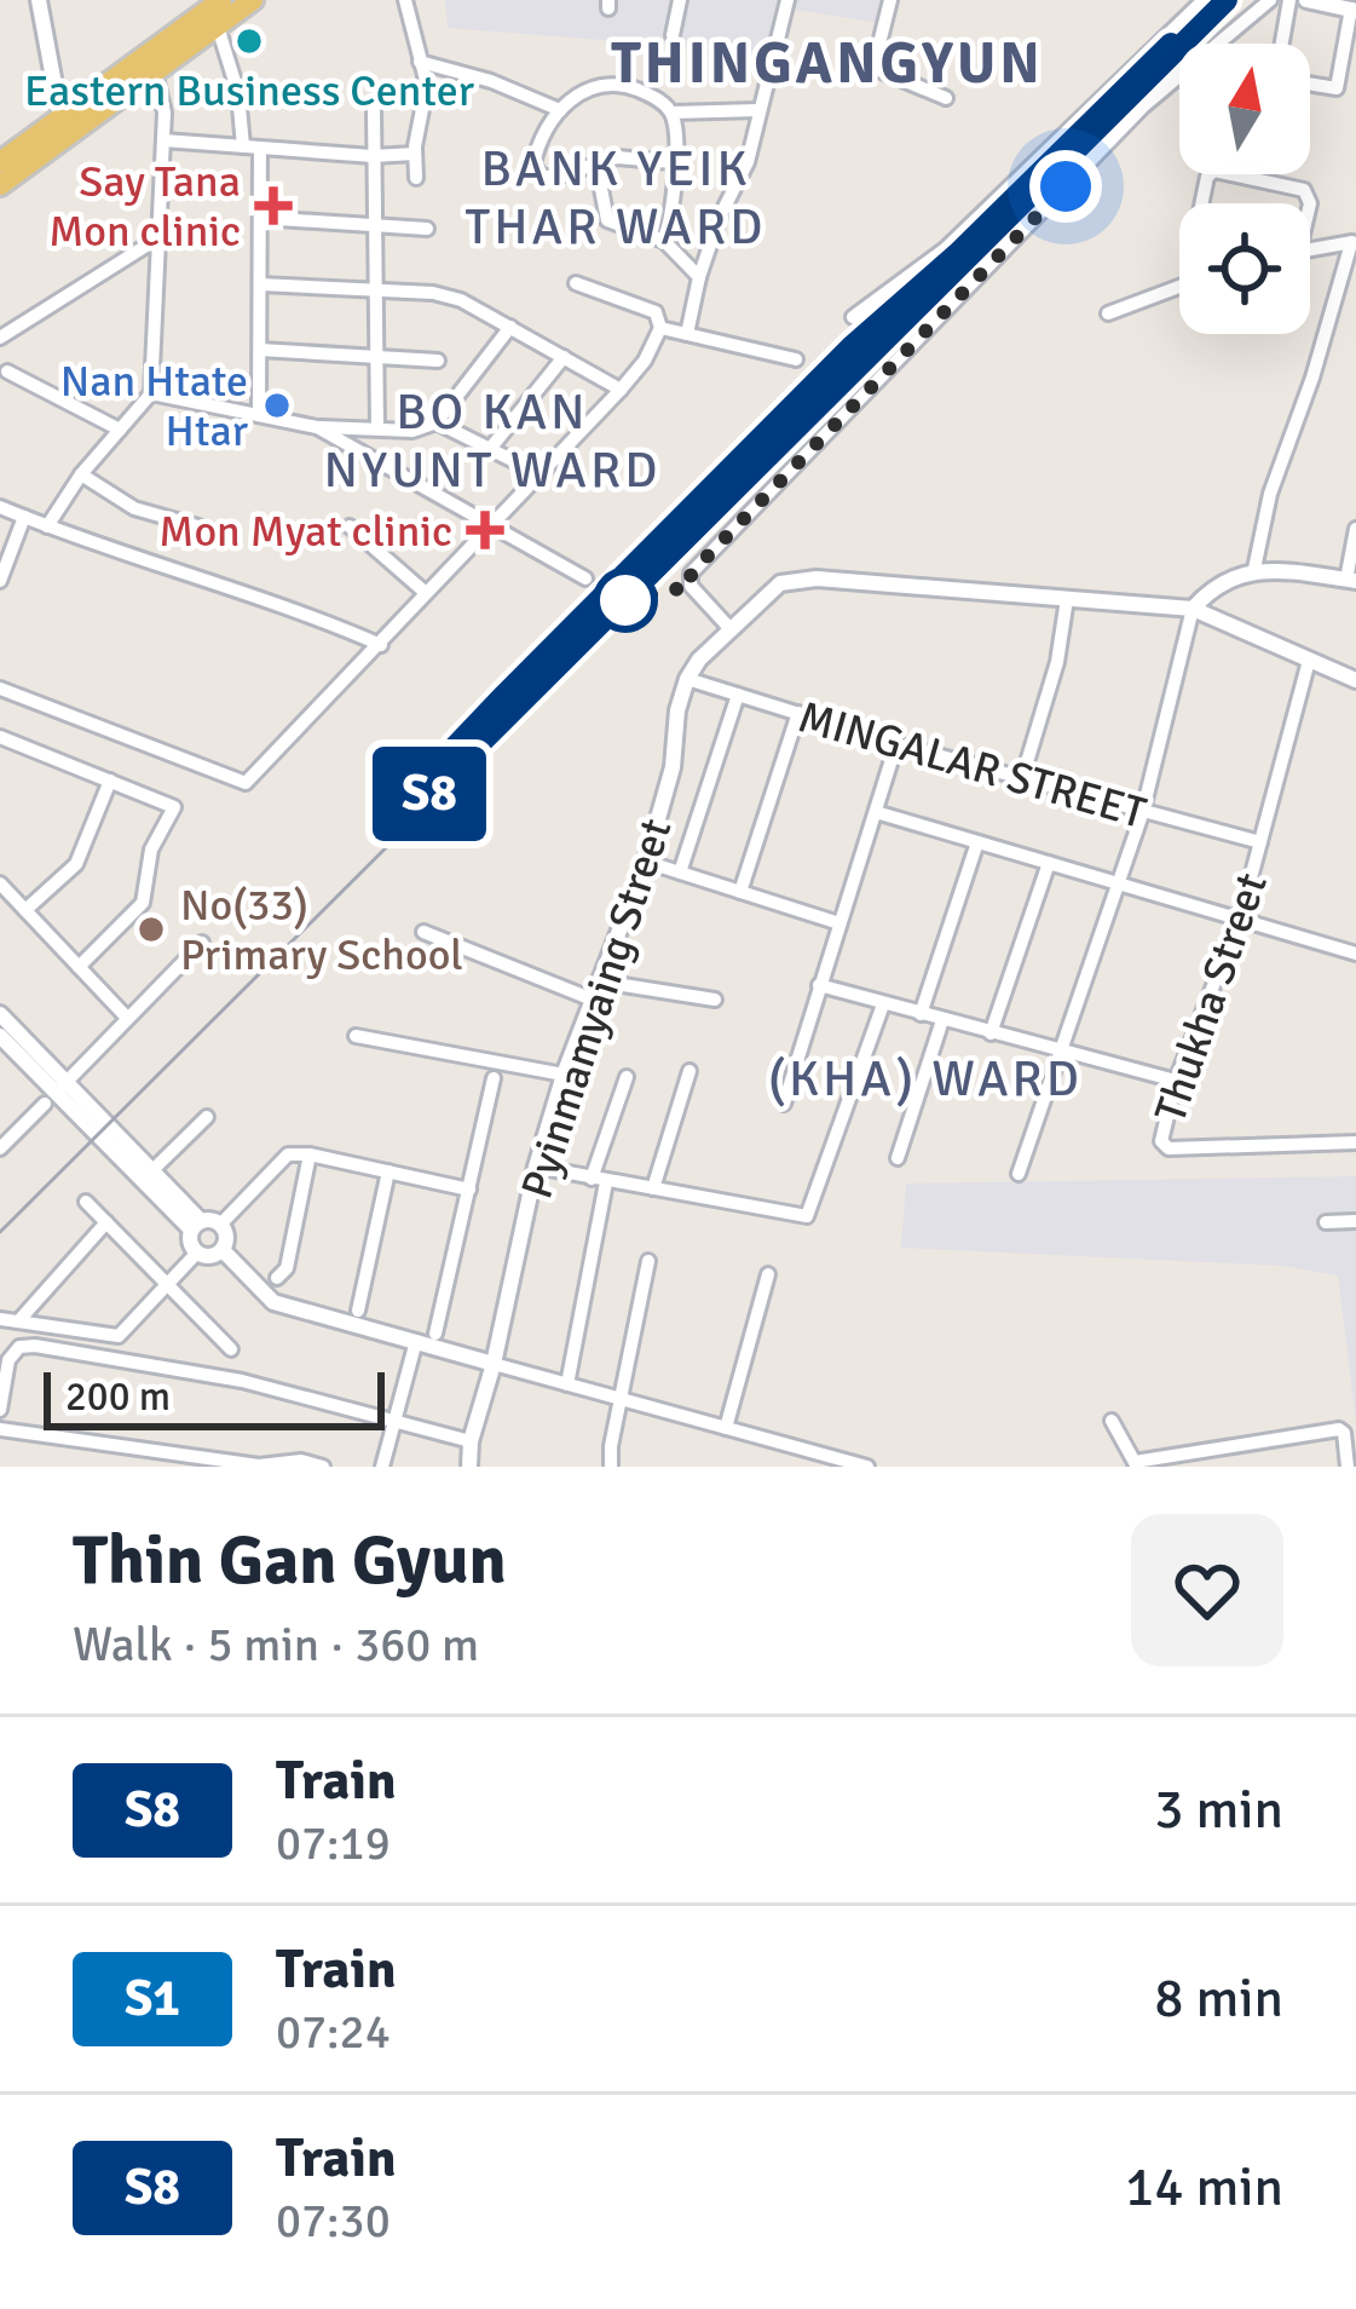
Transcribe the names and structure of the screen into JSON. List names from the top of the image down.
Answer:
{
  "streets": {
    "street": ["MINGALAR STREET", "Thukha Street", "Pyinmamyaing Street"]
  },
  "crossings": [
    ["MINGALAR STREET", "Thukha Street"],
    ["MINGALAR STREET", "Pyinmamyaing Street"]
  ],
  "districts": [
    "THINGANGYUN",
    "BANK YEIK THAR WARD",
    "BO KAN NYUNT WARD",
    "(KHA) WARD"
  ],
  "places": {
    "other": ["Eastern Business Center", "Nan Htate Htar", "No(33) Primary School"],
    "health": ["Say Tana Mon clinic", "Mon Myat clinic"]
  },
  "scale_bar": "200 m",
  "north": "top",
  "page": {
    "on_map": "S8",
    "scale": "200 m",
    "heading": ["Thin Gan Gyun", "Walk · 5 min · 360 m"],
    "list": [
      {
        "mark": "S8",
        "name": "Train",
        "note": "07:19",
        "value": "3 min"
      },
      {
        "mark": "S1",
        "name": "Train",
        "note": "07:24",
        "value": "8 min"
      },
      {
        "mark": "S8",
        "name": "Train",
        "note": "07:30",
        "value": "14 min"
      }
    ]
  }
}
